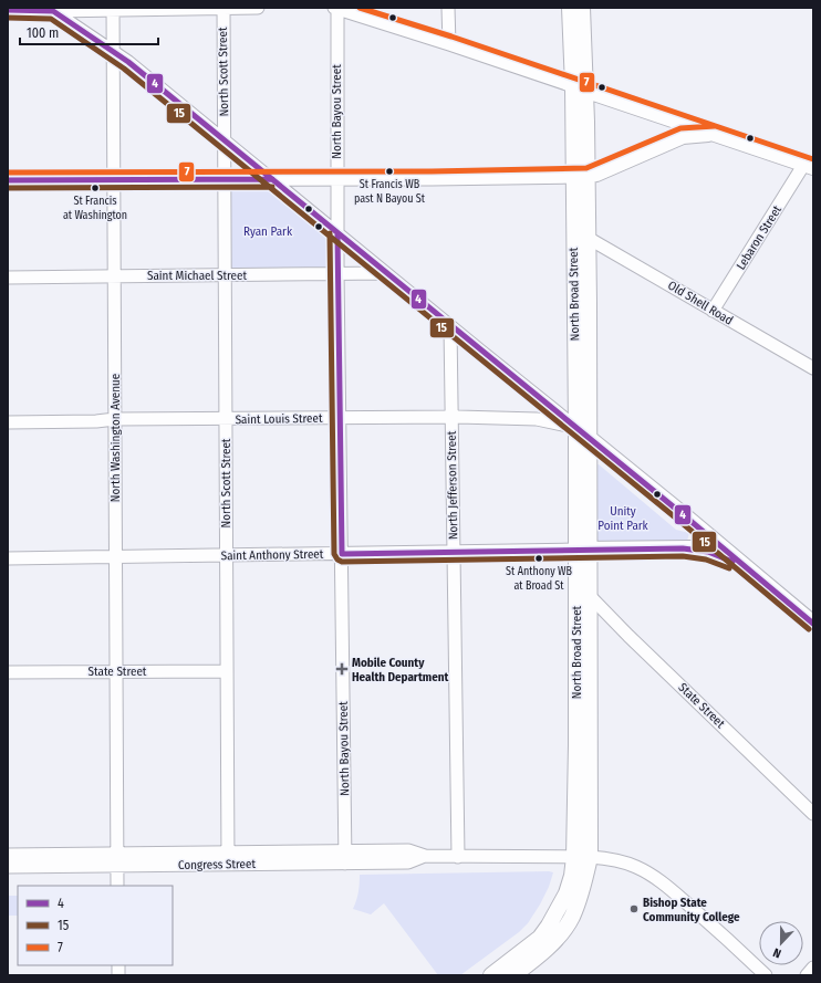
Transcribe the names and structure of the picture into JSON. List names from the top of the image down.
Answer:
{
  "streets": {
    "main road": ["North Broad Street", "Saint Anthony Street"],
    "street": [
      "North Scott Street",
      "North Bayou Street",
      "Lebaron Street",
      "Saint Michael Street",
      "Old Shell Road",
      "Saint Louis Street",
      "North Washington Avenue",
      "North Jefferson Street",
      "State Street",
      "Congress Street"
    ]
  },
  "crossings": [
    ["North Scott Street", "Saint Michael Street"],
    ["North Scott Street", "Saint Louis Street"],
    ["North Scott Street", "Saint Anthony Street"],
    ["North Scott Street", "State Street"],
    ["North Scott Street", "Congress Street"],
    ["North Bayou Street", "Saint Michael Street"],
    ["North Bayou Street", "Saint Louis Street"],
    ["North Bayou Street", "Saint Anthony Street"],
    ["North Bayou Street", "Congress Street"],
    ["Lebaron Street", "Old Shell Road"],
    ["Saint Michael Street", "North Washington Avenue"],
    ["North Broad Street", "Old Shell Road"],
    ["North Broad Street", "Saint Louis Street"],
    ["North Broad Street", "Saint Anthony Street"],
    ["North Broad Street", "State Street"],
    ["North Broad Street", "Congress Street"],
    ["Saint Louis Street", "North Washington Avenue"],
    ["Saint Louis Street", "North Jefferson Street"],
    ["North Washington Avenue", "Saint Anthony Street"],
    ["North Washington Avenue", "State Street"],
    ["North Washington Avenue", "Congress Street"],
    ["North Jefferson Street", "Saint Anthony Street"],
    ["North Jefferson Street", "Congress Street"]
  ],
  "parks": ["Ryan Park", "Unity Point Park"],
  "places": {
    "other": [
      "St Francis WB past N Bayou St",
      "St Francis at Washington",
      "St Anthony WB at Broad St",
      "Bishop State Community College"
    ],
    "health": ["Mobile County Health Department"]
  },
  "lines": ["transit line 7", "transit line 4", "transit line 15"],
  "legend": ["4", "15", "7"],
  "scale_bar": "100 m",
  "north": "bottom"
}
